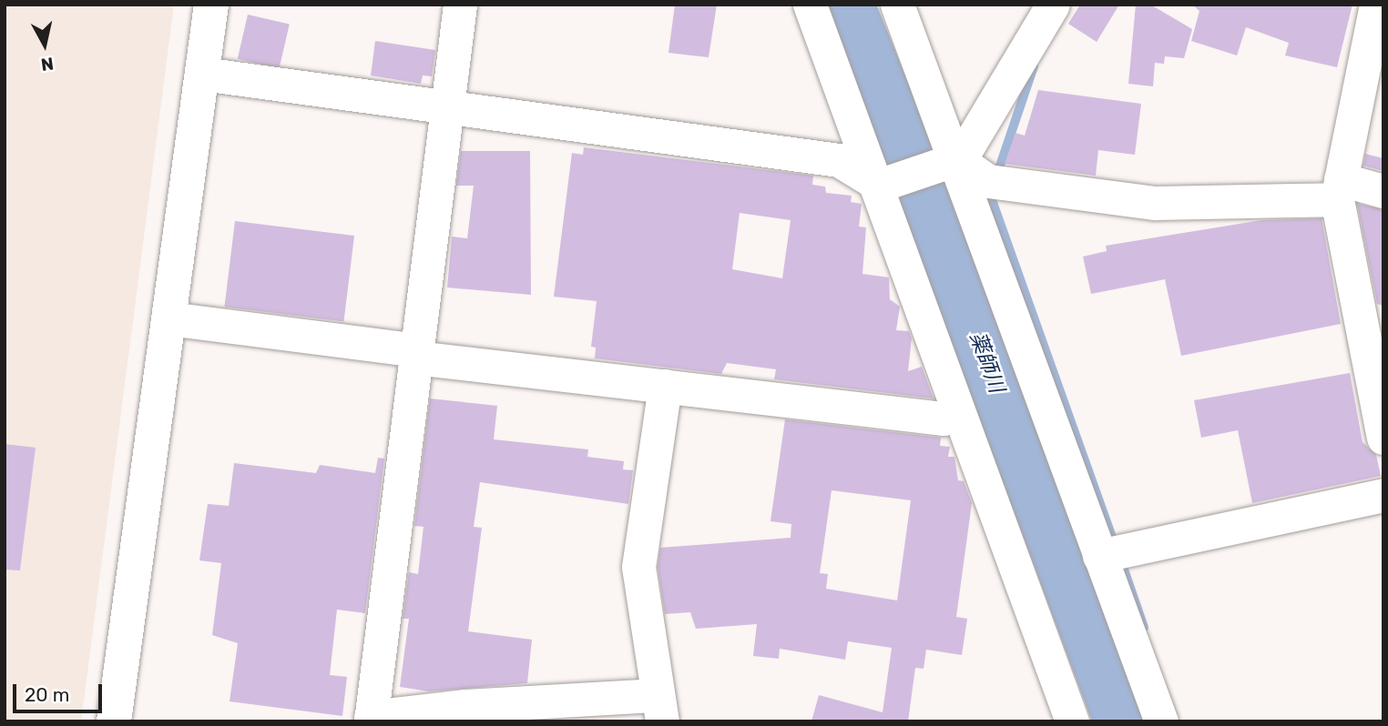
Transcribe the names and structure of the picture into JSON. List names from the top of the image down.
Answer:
{
  "water": ["薬師川"],
  "scale_bar": "20 m",
  "north": "bottom"
}
